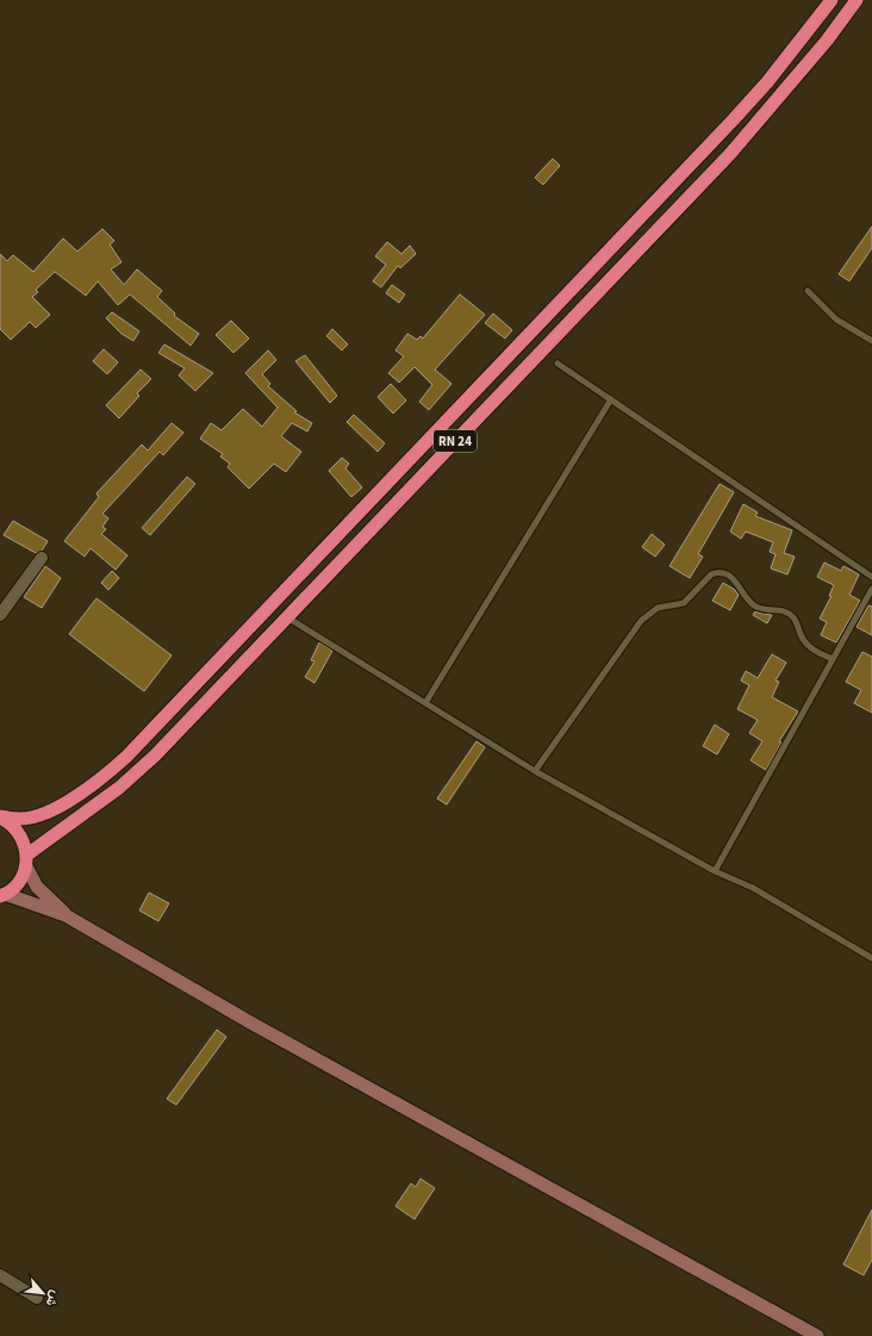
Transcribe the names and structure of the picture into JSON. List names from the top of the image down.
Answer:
{
  "streets": {
    "highway": ["RN 24"]
  },
  "north": "bottom right"
}
